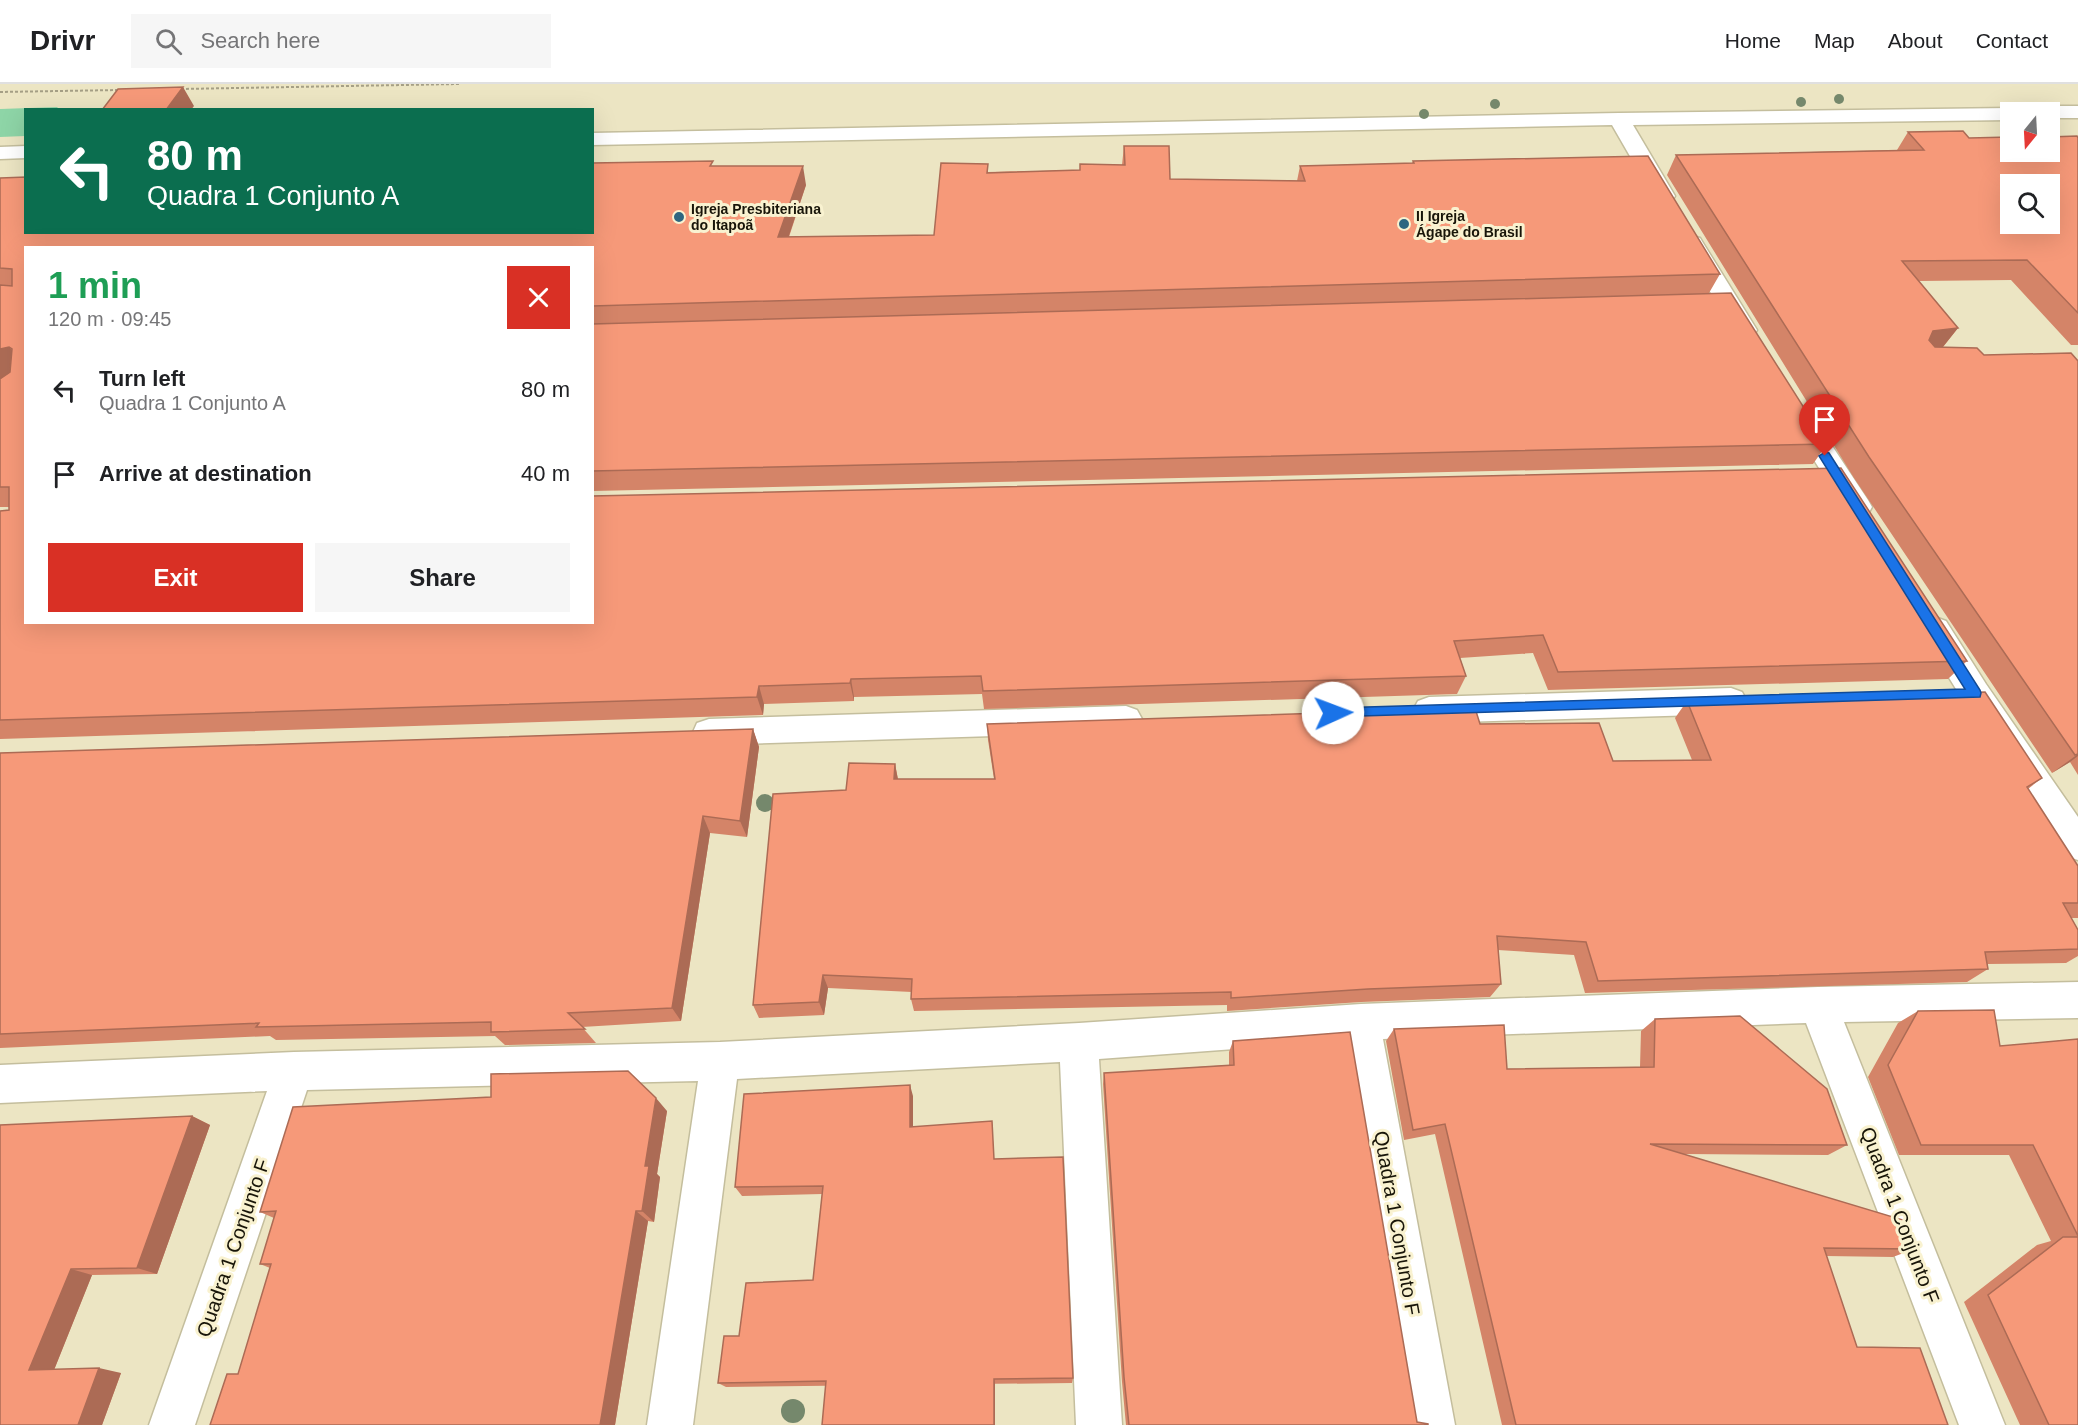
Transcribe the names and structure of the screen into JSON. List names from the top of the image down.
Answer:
{
  "streets": {
    "street": ["Quadra 1 Conjunto F"]
  },
  "places": ["Igreja Presbiteriana do Itapoã", "II Igreja Ágape do Brasil"],
  "north": "bottom",
  "page": {
    "header": "Drivr",
    "search": "Search here",
    "nav": [
      "Home",
      "Map",
      "About",
      "Contact"
    ],
    "turn": ["80 m", "Quadra 1 Conjunto A"],
    "heading": ["1 min", "120 m · 09:45"],
    "list": [
      {
        "name": "Turn left",
        "note": "Quadra 1 Conjunto A",
        "value": "80 m"
      },
      {
        "name": "Arrive at destination",
        "value": "40 m"
      }
    ],
    "buttons": ["Exit", "Share"]
  }
}
